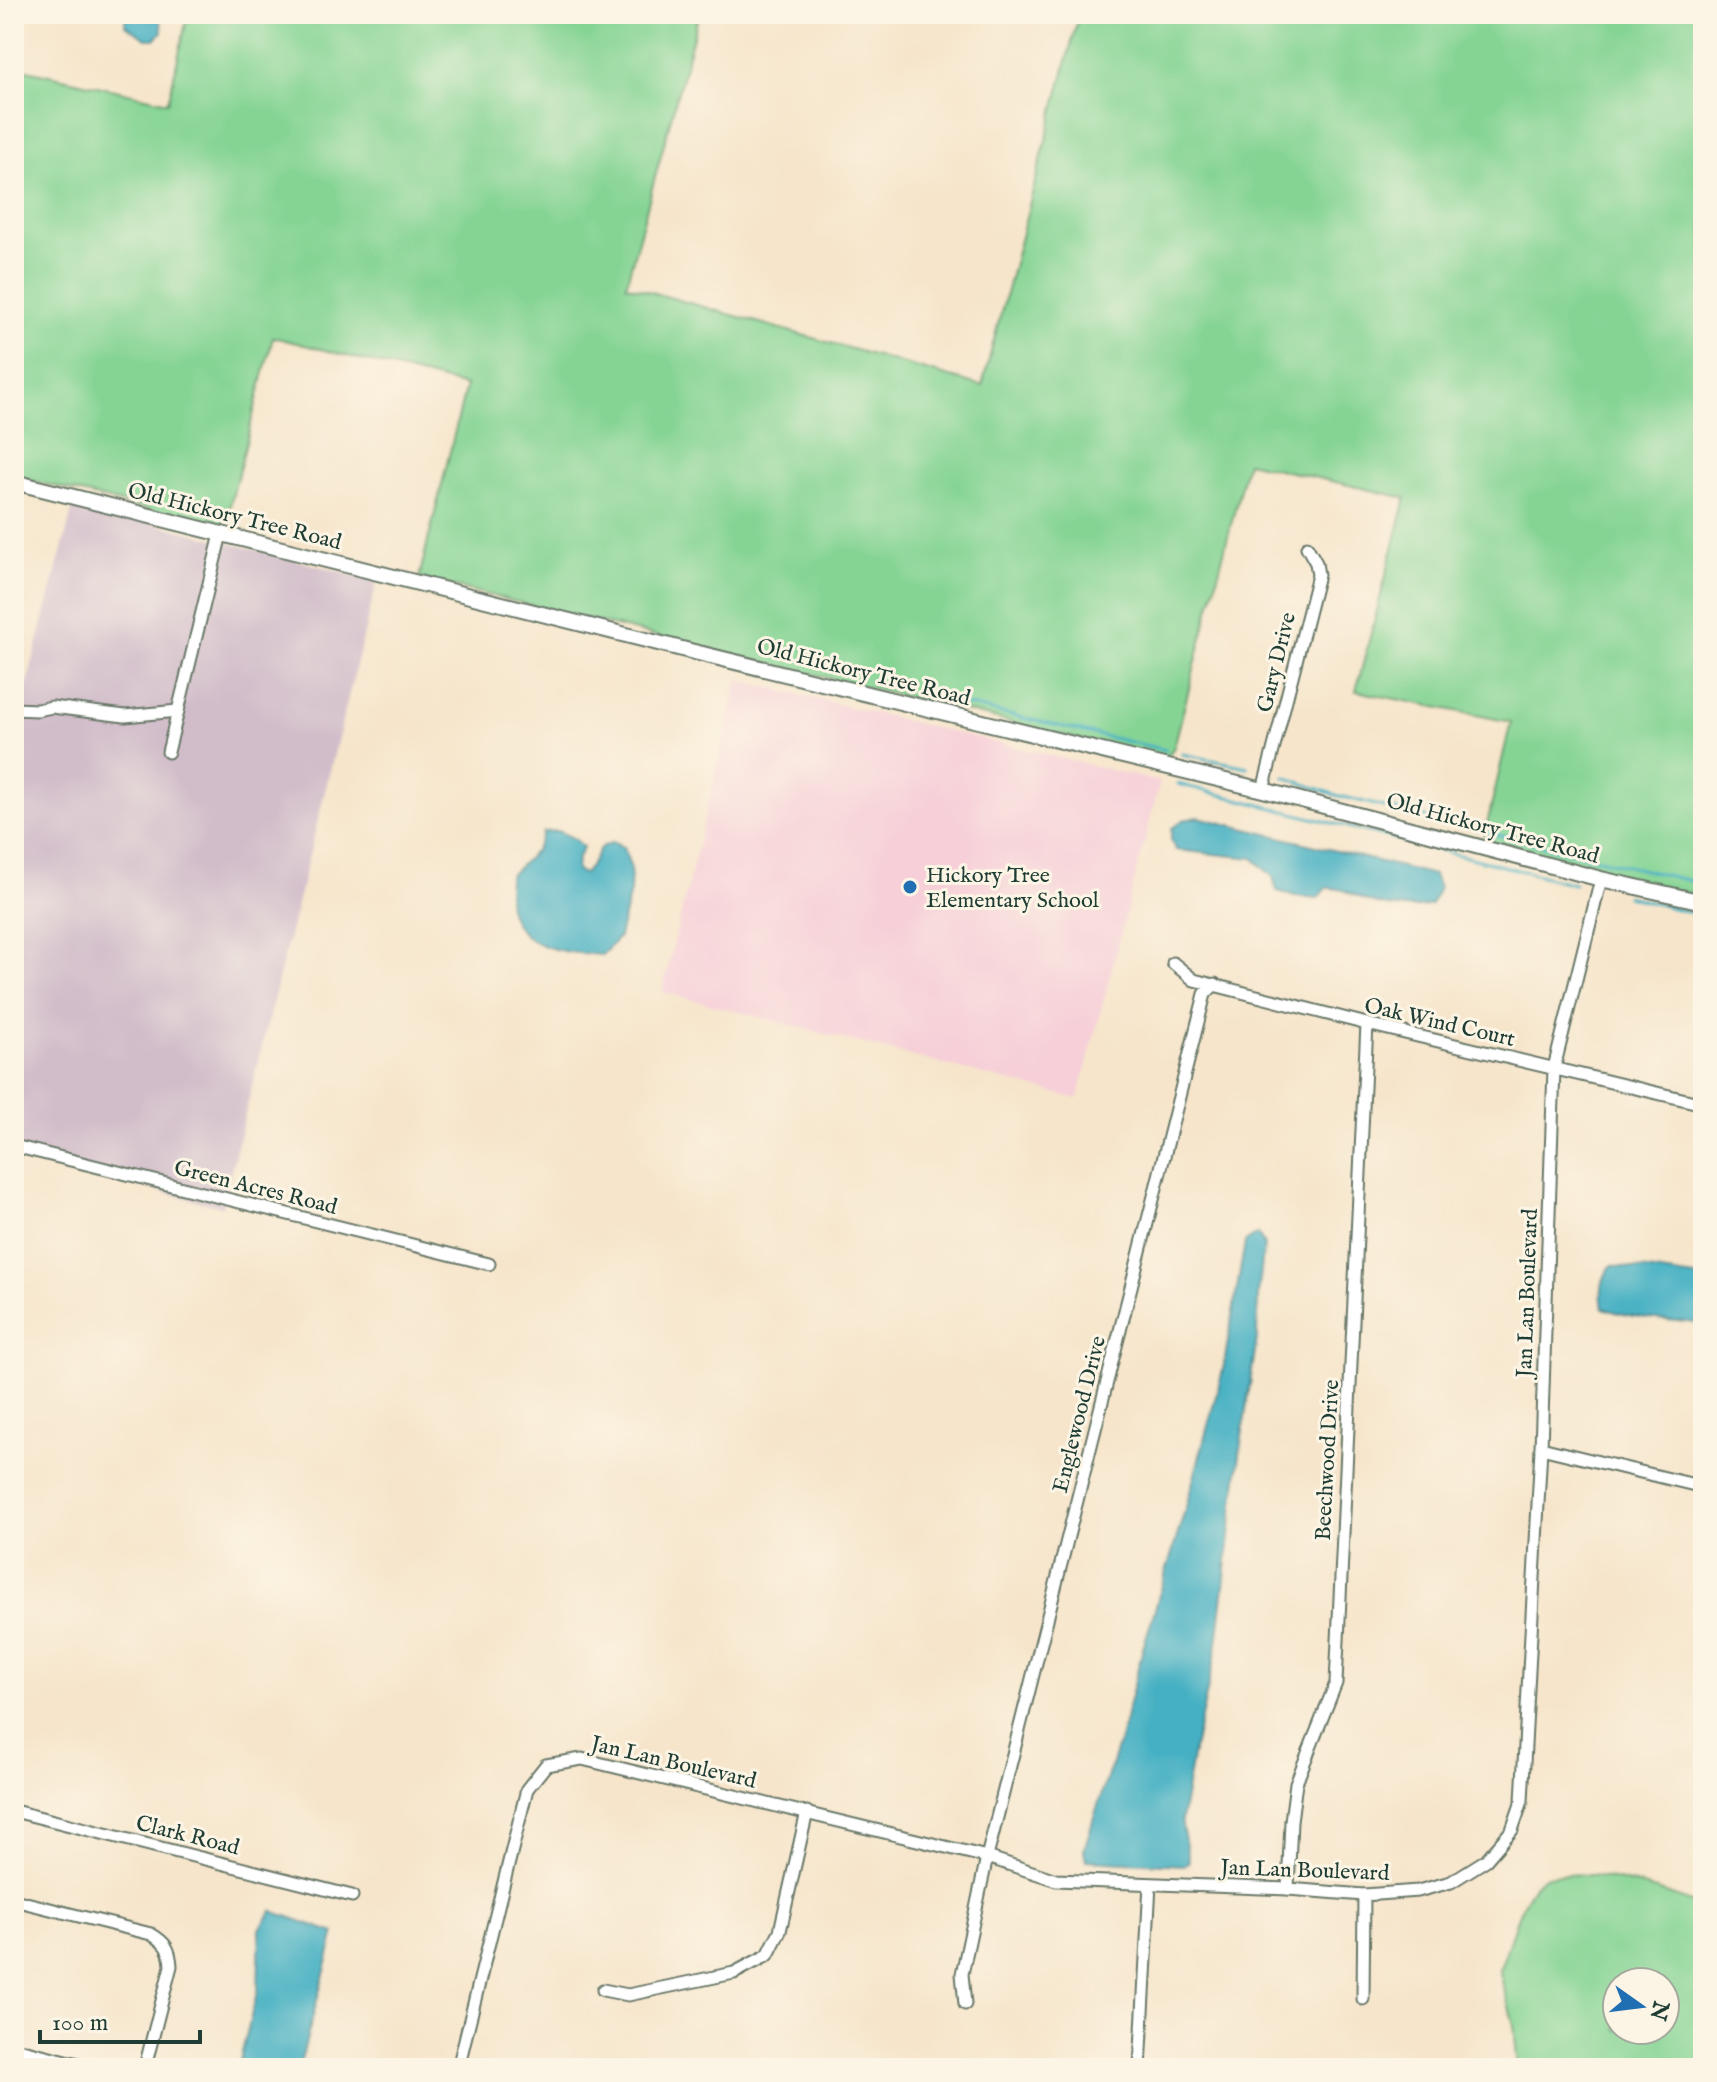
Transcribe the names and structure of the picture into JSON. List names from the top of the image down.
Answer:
{
  "streets": {
    "street": [
      "Old Hickory Tree Road",
      "Gary Drive",
      "Oak Wind Court",
      "Green Acres Road",
      "Jan Lan Boulevard",
      "Englewood Drive",
      "Beechwood Drive",
      "Clark Road"
    ]
  },
  "crossings": [
    ["Old Hickory Tree Road", "Gary Drive"],
    ["Old Hickory Tree Road", "Jan Lan Boulevard"],
    ["Oak Wind Court", "Jan Lan Boulevard"],
    ["Oak Wind Court", "Englewood Drive"],
    ["Oak Wind Court", "Beechwood Drive"],
    ["Jan Lan Boulevard", "Englewood Drive"],
    ["Jan Lan Boulevard", "Beechwood Drive"]
  ],
  "places": ["Hickory Tree Elementary School"],
  "scale_bar": "100 m",
  "north": "right"
}
